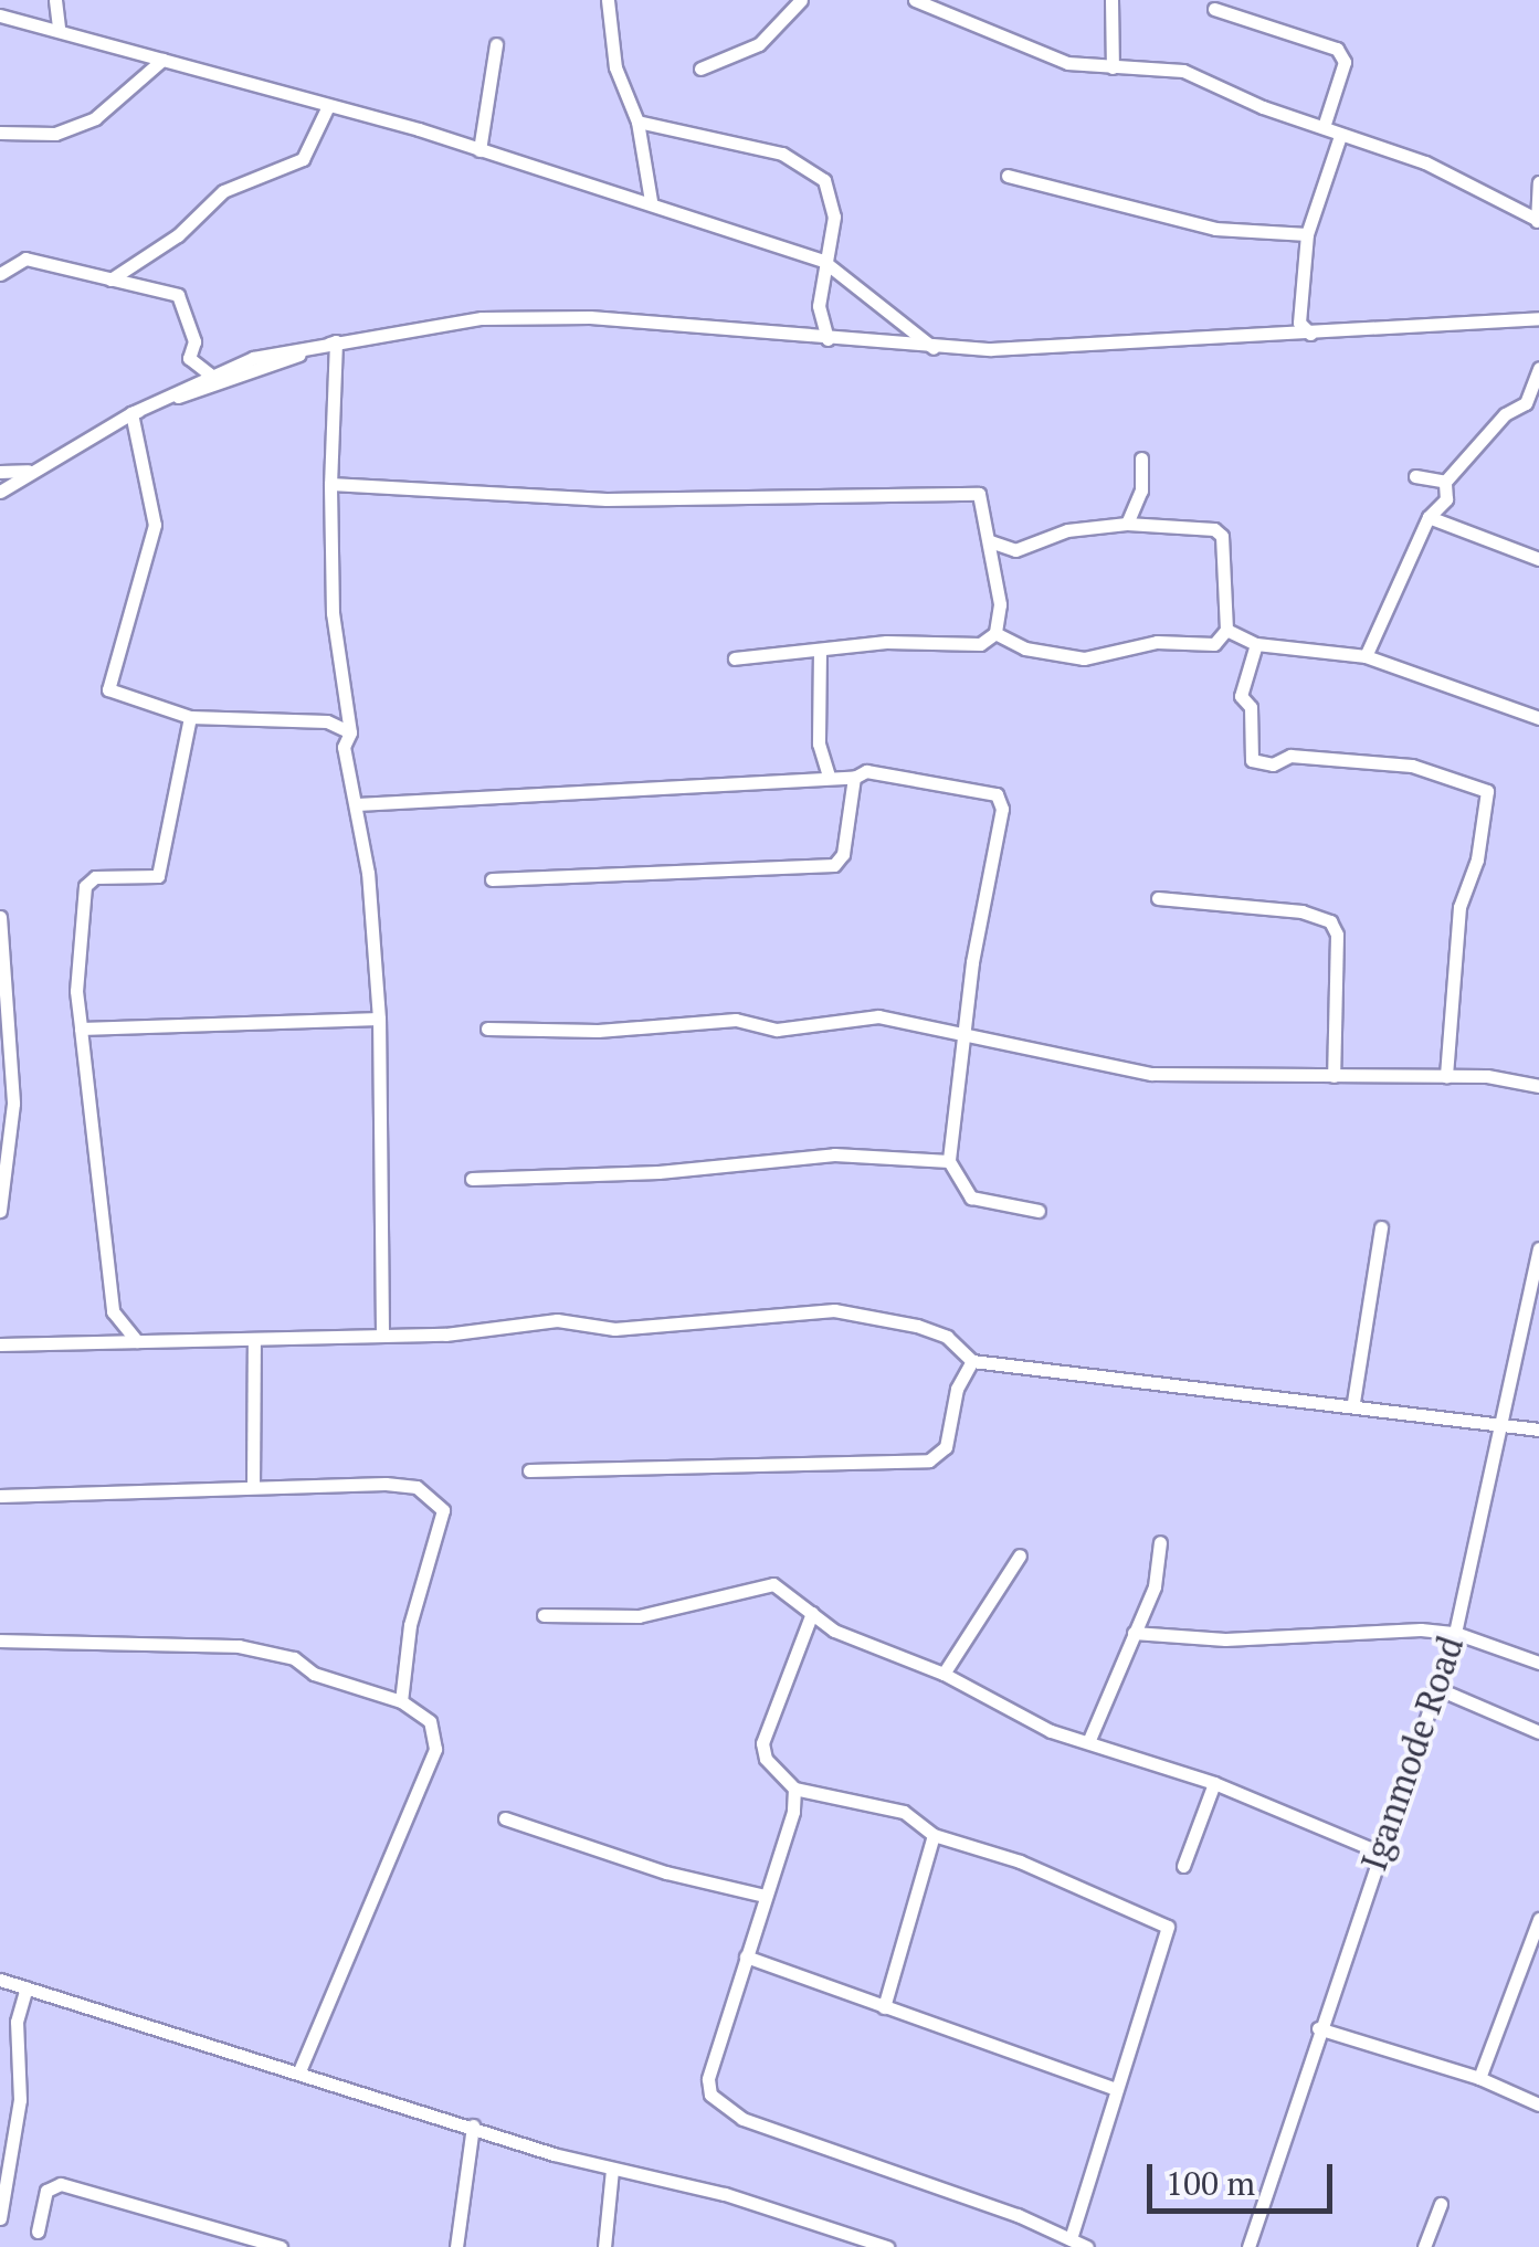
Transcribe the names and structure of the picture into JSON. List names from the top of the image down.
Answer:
{
  "streets": {
    "street": ["Iganmode Road"]
  },
  "scale_bar": "100 m"
}
